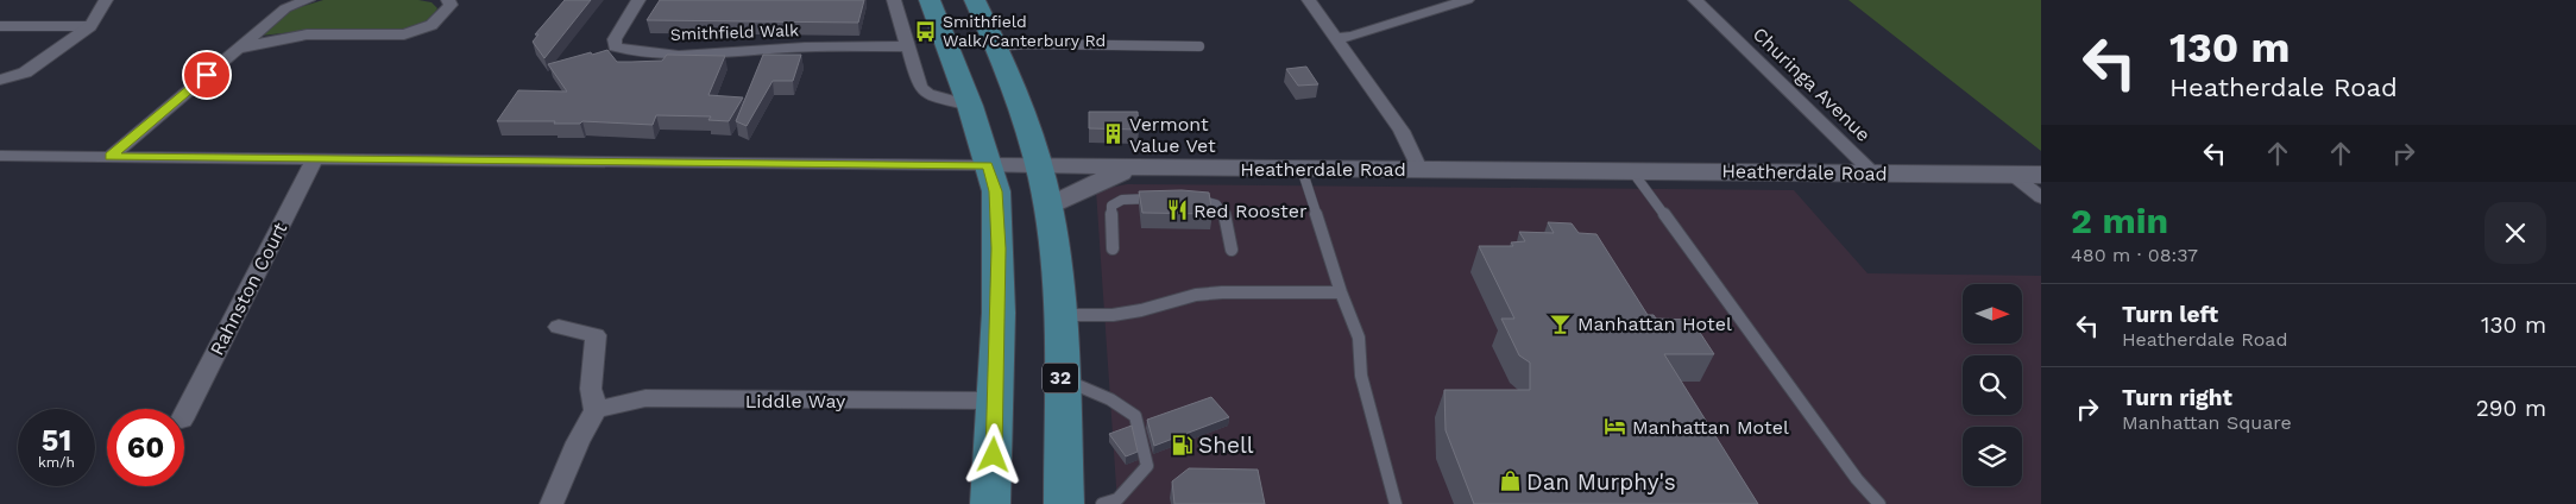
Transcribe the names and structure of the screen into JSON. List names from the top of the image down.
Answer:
{
  "streets": {
    "main road": ["Heatherdale Road", "32"],
    "street": [
      "Smithfield Walk",
      "Churinga Avenue",
      "Rahnston Court",
      "Liddle Way"
    ]
  },
  "crossings": [
    ["Churinga Avenue", "Heatherdale Road"],
    ["Heatherdale Road", "Rahnston Court"],
    ["Heatherdale Road", "32"]
  ],
  "places": {
    "bus stop": ["Smithfield Walk/Canterbury Rd"],
    "building": ["Vermont Value Vet"],
    "restaurant": ["Red Rooster"],
    "bar": ["Manhattan Hotel"],
    "hotel": ["Manhattan Motel"],
    "fuel station": ["Shell"],
    "shop": ["Dan Murphy's"]
  },
  "north": "right",
  "page": {
    "turn": ["130 m", "Heatherdale Road"],
    "heading": ["2 min", "480 m · 08:37"],
    "list": [
      {
        "name": "Turn left",
        "note": "Heatherdale Road",
        "value": "130 m"
      },
      {
        "name": "Turn right",
        "note": "Manhattan Square",
        "value": "290 m"
      }
    ],
    "speed": "51 km/h",
    "limit": "60"
  }
}
